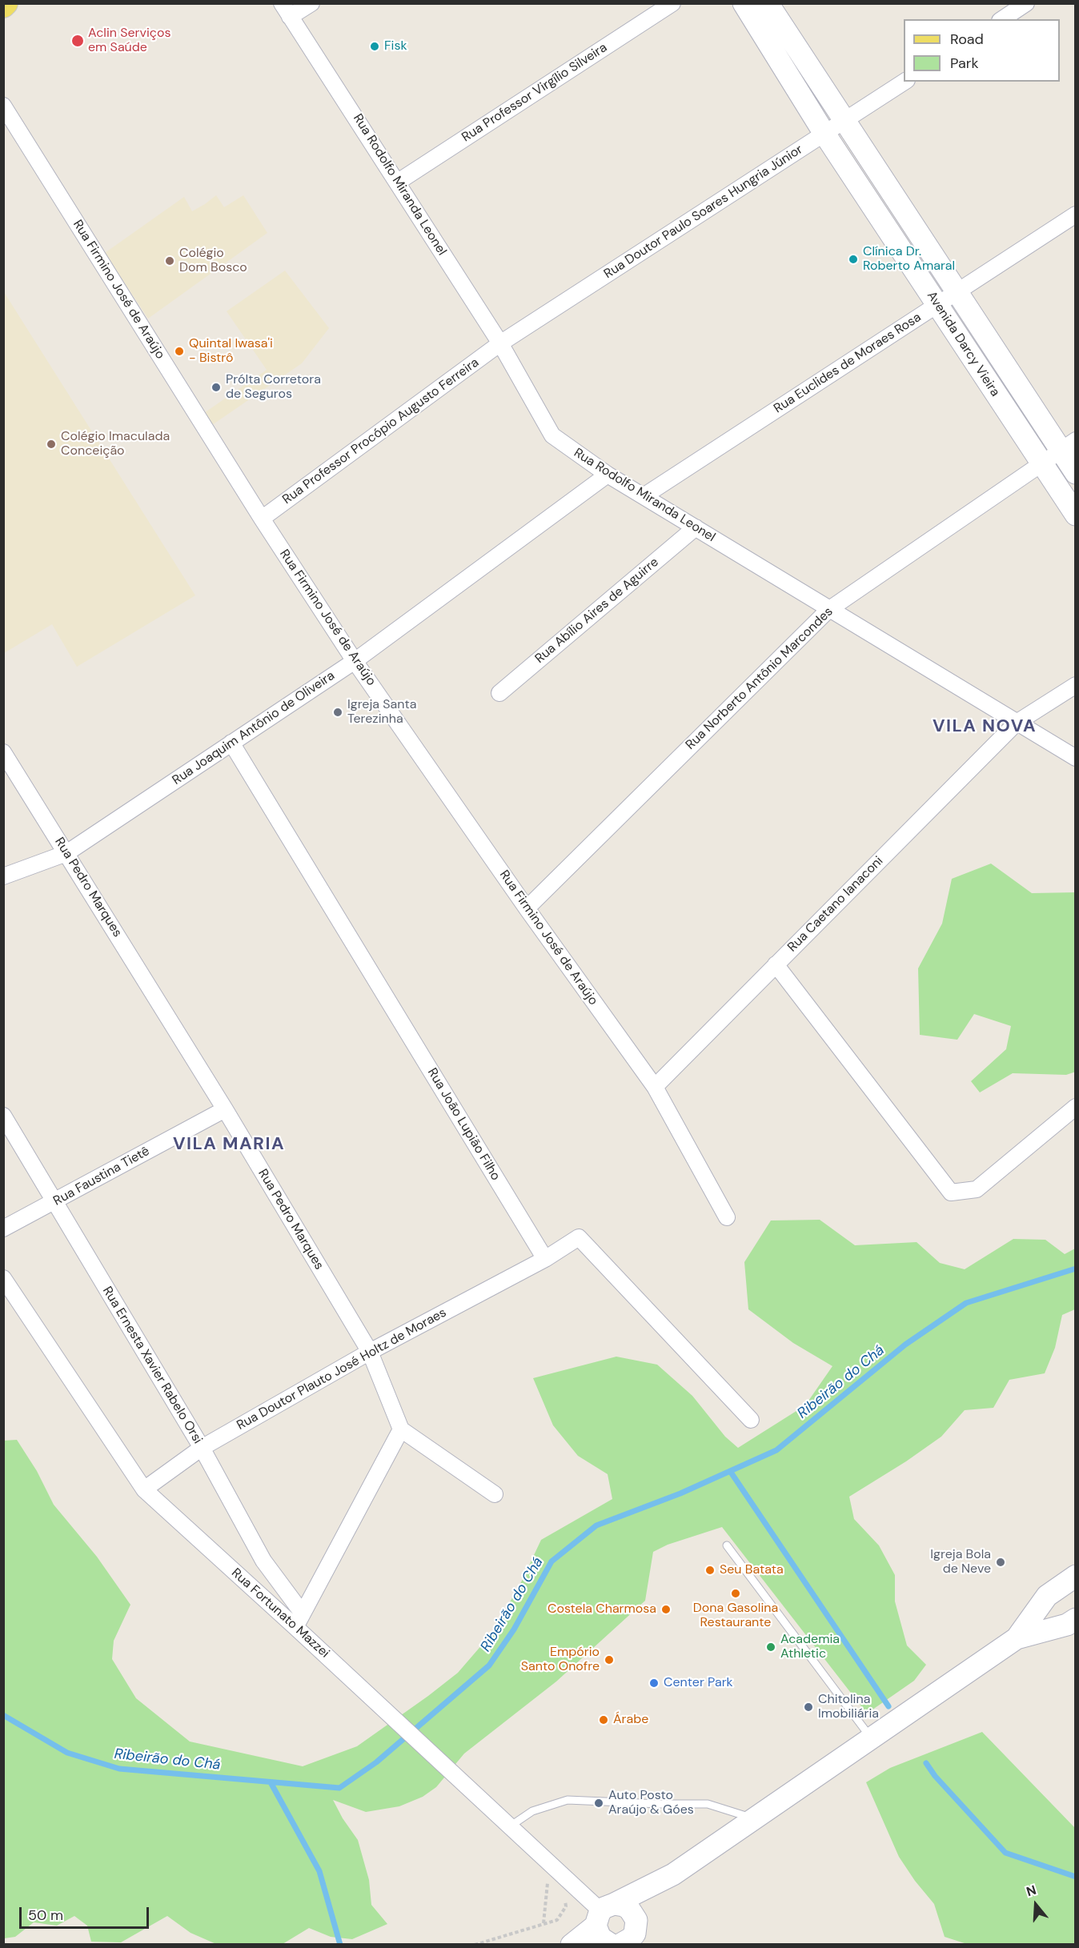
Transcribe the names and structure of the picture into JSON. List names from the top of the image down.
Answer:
{
  "streets": {
    "main road": ["Avenida Darcy Vieira"],
    "street": [
      "Rua Professor Virgílio Silveira",
      "Rua Rodolfo Miranda Leonel",
      "Rua Doutor Paulo Soares Hungria Júnior",
      "Rua Firmino José de Araújo",
      "Rua Euclides de Moraes Rosa",
      "Rua Professor Procópio Augusto Ferreira",
      "Rua Abílio Aires de Aguirre",
      "Rua Norberto Antônio Marcondes",
      "Rua Joaquim Antônio de Oliveira",
      "Rua Pedro Marques",
      "Rua Caetano Ianaconi",
      "Rua João Lupião Filho",
      "Rua Faustina Tietê",
      "Rua Ernesta Xavier Rabelo Orsi",
      "Rua Doutor Plauto José Holtz de Moraes",
      "Rua Fortunato Mazzei"
    ]
  },
  "crossings": [
    ["Rua Professor Virgílio Silveira", "Rua Rodolfo Miranda Leonel"],
    ["Rua Rodolfo Miranda Leonel", "Rua Doutor Paulo Soares Hungria Júnior"],
    ["Rua Rodolfo Miranda Leonel", "Rua Euclides de Moraes Rosa"],
    ["Rua Rodolfo Miranda Leonel", "Rua Professor Procópio Augusto Ferreira"],
    ["Rua Rodolfo Miranda Leonel", "Rua Abílio Aires de Aguirre"],
    ["Rua Rodolfo Miranda Leonel", "Rua Norberto Antônio Marcondes"],
    ["Rua Rodolfo Miranda Leonel", "Rua Joaquim Antônio de Oliveira"],
    ["Rua Rodolfo Miranda Leonel", "Rua Caetano Ianaconi"],
    ["Rua Doutor Paulo Soares Hungria Júnior", "Avenida Darcy Vieira"],
    ["Rua Doutor Paulo Soares Hungria Júnior", "Rua Professor Procópio Augusto Ferreira"],
    ["Rua Firmino José de Araújo", "Rua Professor Procópio Augusto Ferreira"],
    ["Rua Firmino José de Araújo", "Rua Norberto Antônio Marcondes"],
    ["Rua Firmino José de Araújo", "Rua Joaquim Antônio de Oliveira"],
    ["Rua Firmino José de Araújo", "Rua Caetano Ianaconi"],
    ["Avenida Darcy Vieira", "Rua Euclides de Moraes Rosa"],
    ["Avenida Darcy Vieira", "Rua Norberto Antônio Marcondes"],
    ["Rua Joaquim Antônio de Oliveira", "Rua Pedro Marques"],
    ["Rua Joaquim Antônio de Oliveira", "Rua João Lupião Filho"],
    ["Rua Pedro Marques", "Rua Faustina Tietê"],
    ["Rua Pedro Marques", "Rua Doutor Plauto José Holtz de Moraes"],
    ["Rua João Lupião Filho", "Rua Doutor Plauto José Holtz de Moraes"],
    ["Rua Faustina Tietê", "Rua Ernesta Xavier Rabelo Orsi"],
    ["Rua Ernesta Xavier Rabelo Orsi", "Rua Doutor Plauto José Holtz de Moraes"],
    ["Rua Ernesta Xavier Rabelo Orsi", "Rua Fortunato Mazzei"],
    ["Rua Doutor Plauto José Holtz de Moraes", "Rua Fortunato Mazzei"]
  ],
  "districts": ["VILA NOVA", "VILA MARIA"],
  "water": ["Ribeirão do Chá"],
  "places": [
    "Aclin Serviços em Saúde",
    "Fisk",
    "Clínica Dr. Roberto Amaral",
    "Colégio Dom Bosco",
    "Quintal Iwasa'i - Bistrô",
    "PróIta Corretora de Seguros",
    "Colégio Imaculada Conceição",
    "Igreja Santa Terezinha",
    "Igreja Bola de Neve",
    "Seu Batata",
    "Dona Gasolina Restaurante",
    "Costela Charmosa",
    "Academia Athletic",
    "Empório Santo Onofre",
    "Center Park",
    "Chitolina Imobiliária",
    "Árabe",
    "Auto Posto Araújo & Góes"
  ],
  "legend": ["Road", "Park"],
  "scale_bar": "50 m",
  "north": "top"
}
